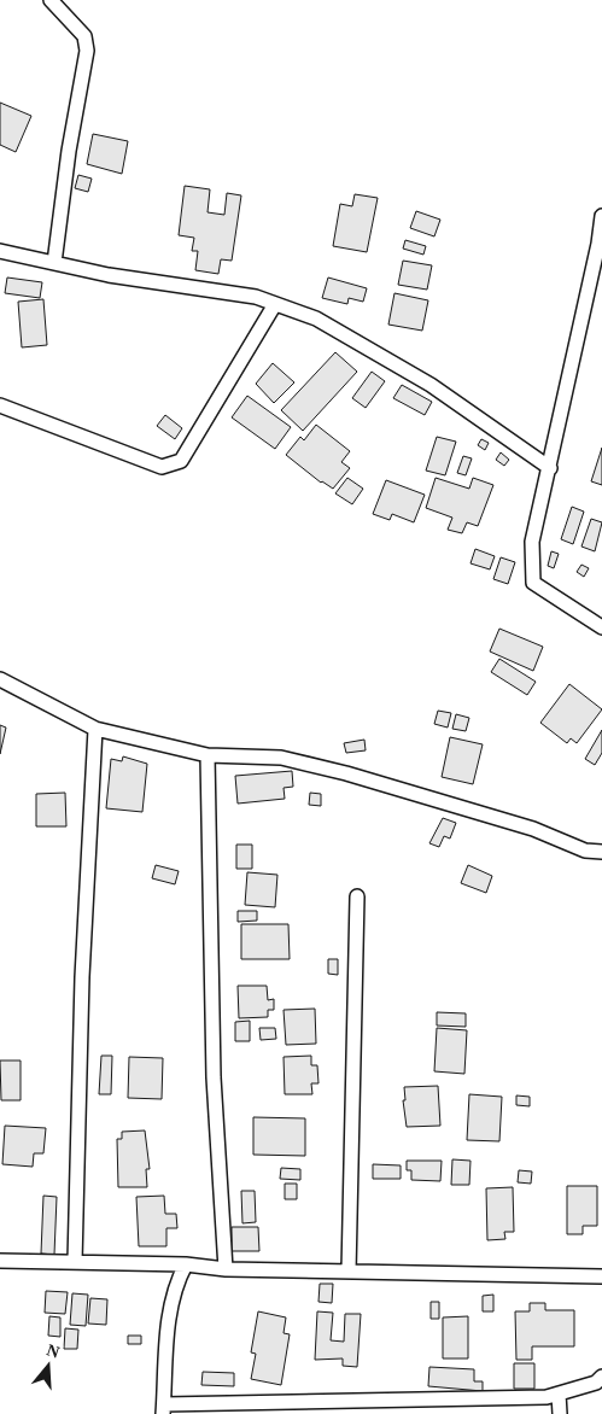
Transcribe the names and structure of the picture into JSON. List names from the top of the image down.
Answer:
{
  "north": "top"
}
